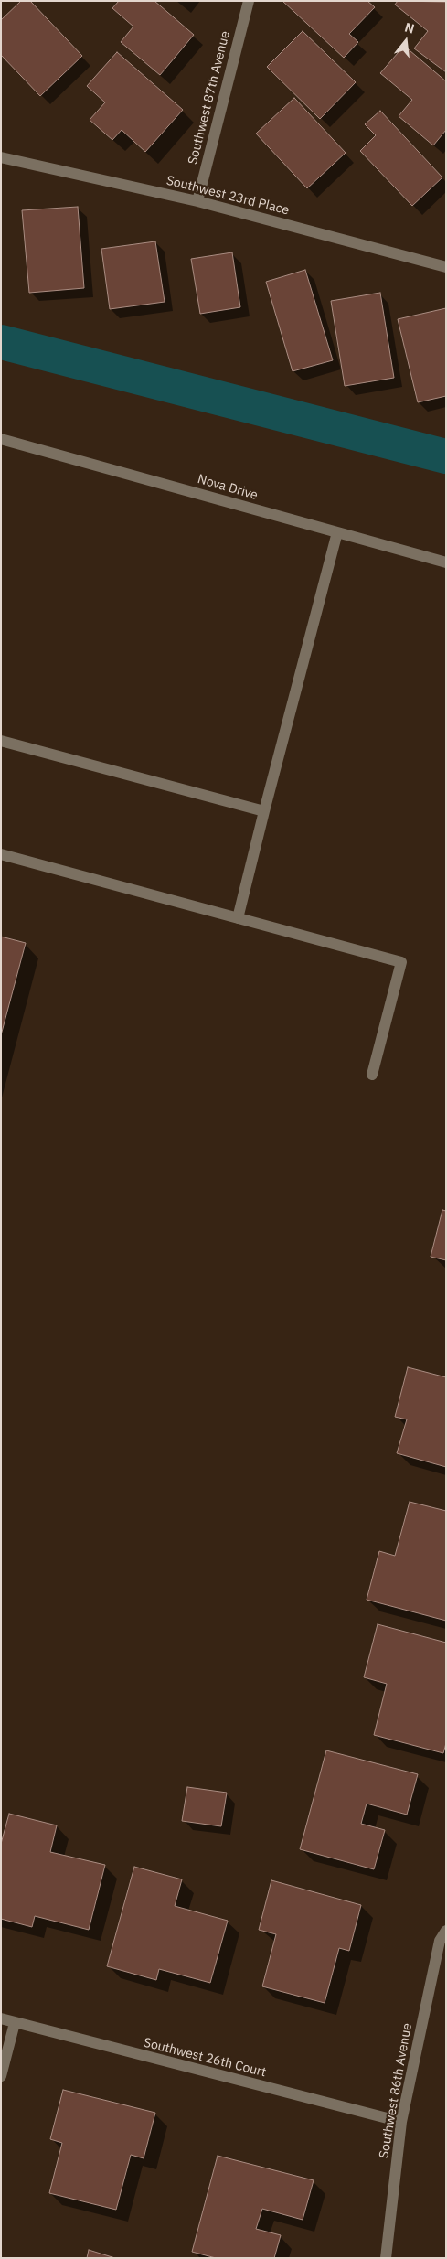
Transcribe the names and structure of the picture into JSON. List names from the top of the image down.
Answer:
{
  "streets": {
    "street": [
      "Southwest 87th Avenue",
      "Southwest 23rd Place",
      "Nova Drive",
      "Southwest 26th Court",
      "Southwest 86th Avenue"
    ]
  },
  "crossings": [
    ["Southwest 87th Avenue", "Southwest 23rd Place"],
    ["Southwest 26th Court", "Southwest 86th Avenue"]
  ],
  "north": "top"
}
